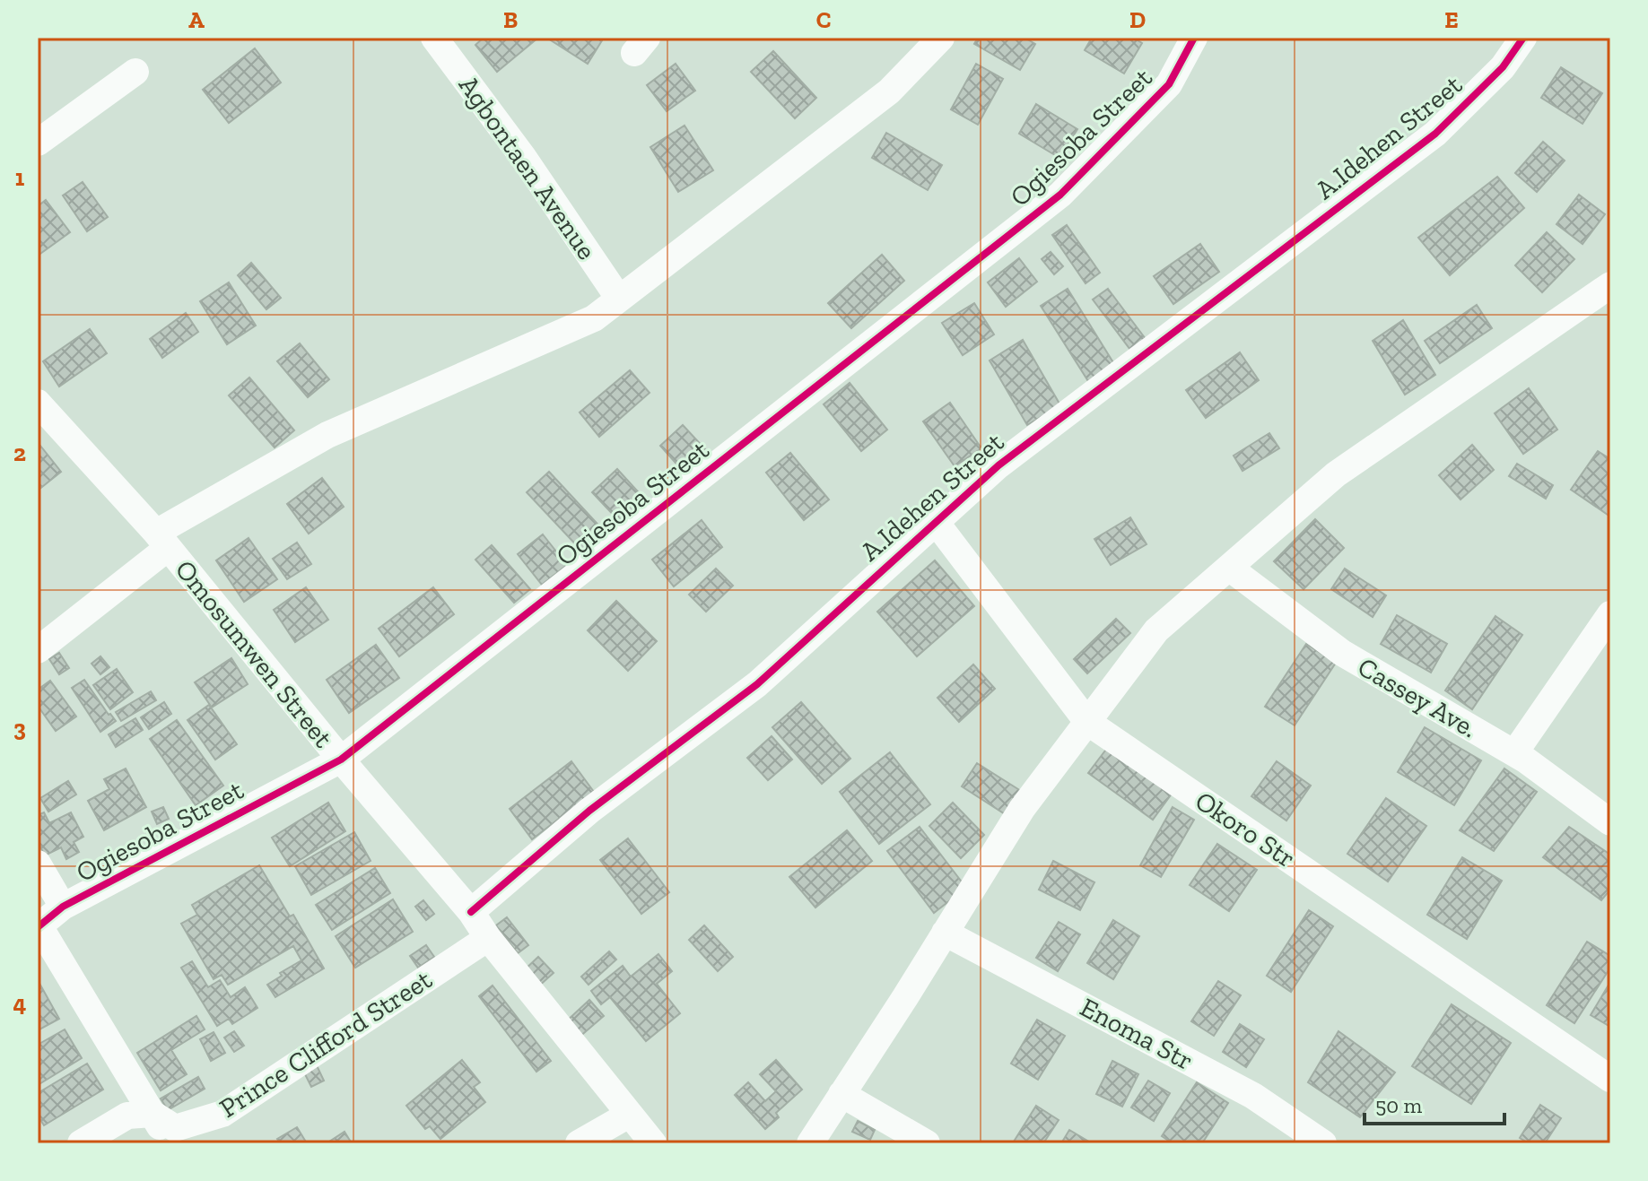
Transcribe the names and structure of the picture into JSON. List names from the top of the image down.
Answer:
{
  "streets": {
    "street": [
      "Ogiesoba Street",
      "A.Idehen Street",
      "Agbontaen Avenue",
      "Omosumwen Street",
      "Cassey Ave.",
      "Okoro Str",
      "Enoma Str",
      "Prince Clifford Street"
    ]
  },
  "crossings": [
    ["Ogiesoba Street", "Omosumwen Street"],
    ["A.Idehen Street", "Omosumwen Street"],
    ["A.Idehen Street", "Okoro Str"],
    ["Omosumwen Street", "Prince Clifford Street"]
  ],
  "scale_bar": "50 m",
  "grid": {
    "columns": [
      "A",
      "B",
      "C",
      "D",
      "E"
    ],
    "rows": [
      "1",
      "2",
      "3",
      "4"
    ]
  }
}
